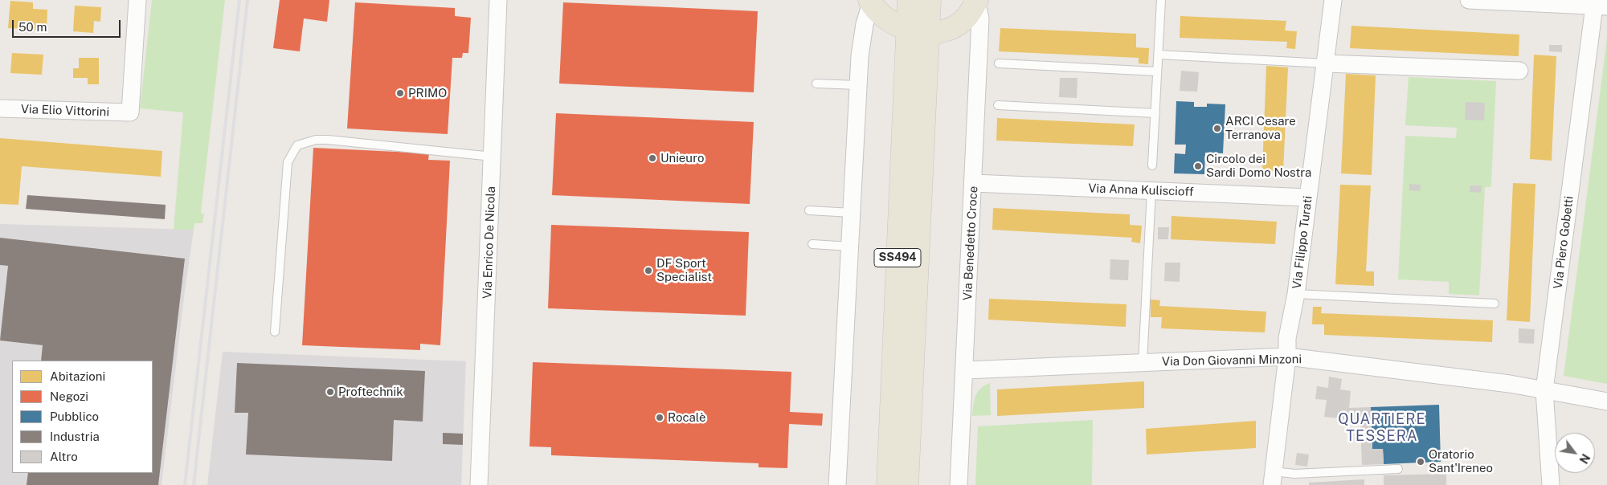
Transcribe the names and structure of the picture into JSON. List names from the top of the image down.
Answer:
{
  "streets": {
    "main road": ["SS494"],
    "street": [
      "Via Elio Vittorini",
      "Via Anna Kuliscioff",
      "Via Enrico De Nicola",
      "Via Filippo Turati",
      "Via Piero Gobetti",
      "Via Benedetto Croce",
      "Via Don Giovanni Minzoni"
    ]
  },
  "crossings": [
    ["Via Anna Kuliscioff", "Via Filippo Turati"],
    ["Via Anna Kuliscioff", "Via Benedetto Croce"],
    ["Via Filippo Turati", "Via Don Giovanni Minzoni"],
    ["Via Piero Gobetti", "Via Don Giovanni Minzoni"],
    ["Via Benedetto Croce", "Via Don Giovanni Minzoni"]
  ],
  "districts": ["QUARTIERE TESSERA"],
  "places": [
    "PRIMO",
    "ARCI Cesare Terranova",
    "Unieuro",
    "Circolo dei Sardi Domo Nostra",
    "DF Sport Specialist",
    "Proftechnik",
    "Rocalè",
    "Oratorio Sant'Ireneo"
  ],
  "legend": [
    "Abitazioni",
    "Negozi",
    "Pubblico",
    "Industria",
    "Altro"
  ],
  "scale_bar": "50 m",
  "north": "bottom right"
}
